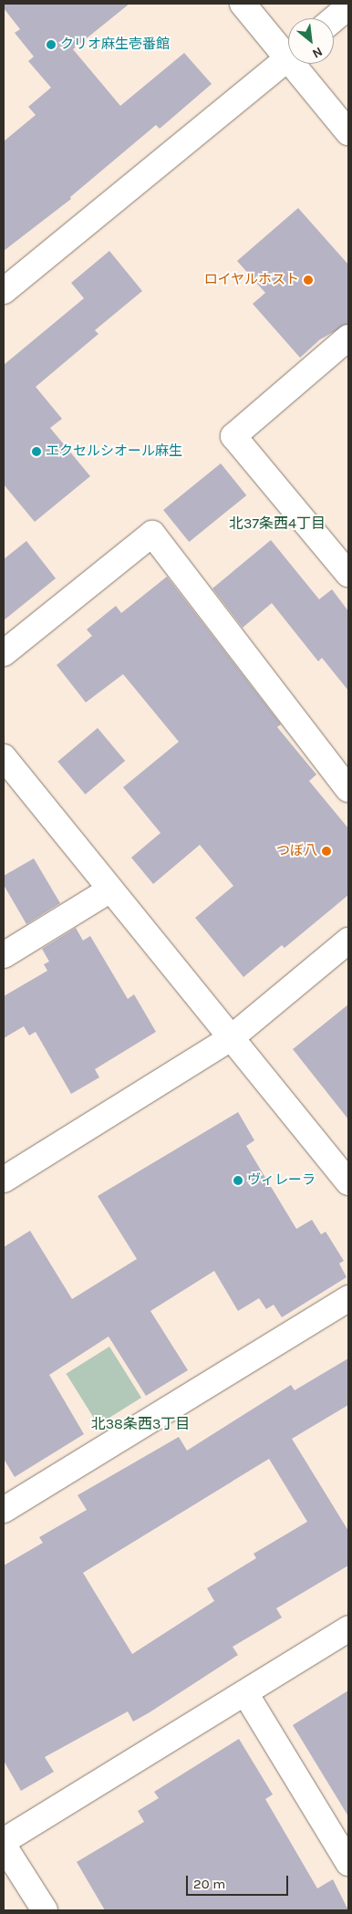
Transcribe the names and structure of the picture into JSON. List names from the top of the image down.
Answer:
{
  "districts": ["北37条西4丁目", "北38条西3丁目"],
  "places": [
    "クリオ麻生壱番館",
    "ロイヤルホスト",
    "エクセルシオール麻生",
    "つぼ八",
    "ヴィレーラ"
  ],
  "scale_bar": "20 m",
  "north": "bottom right"
}
